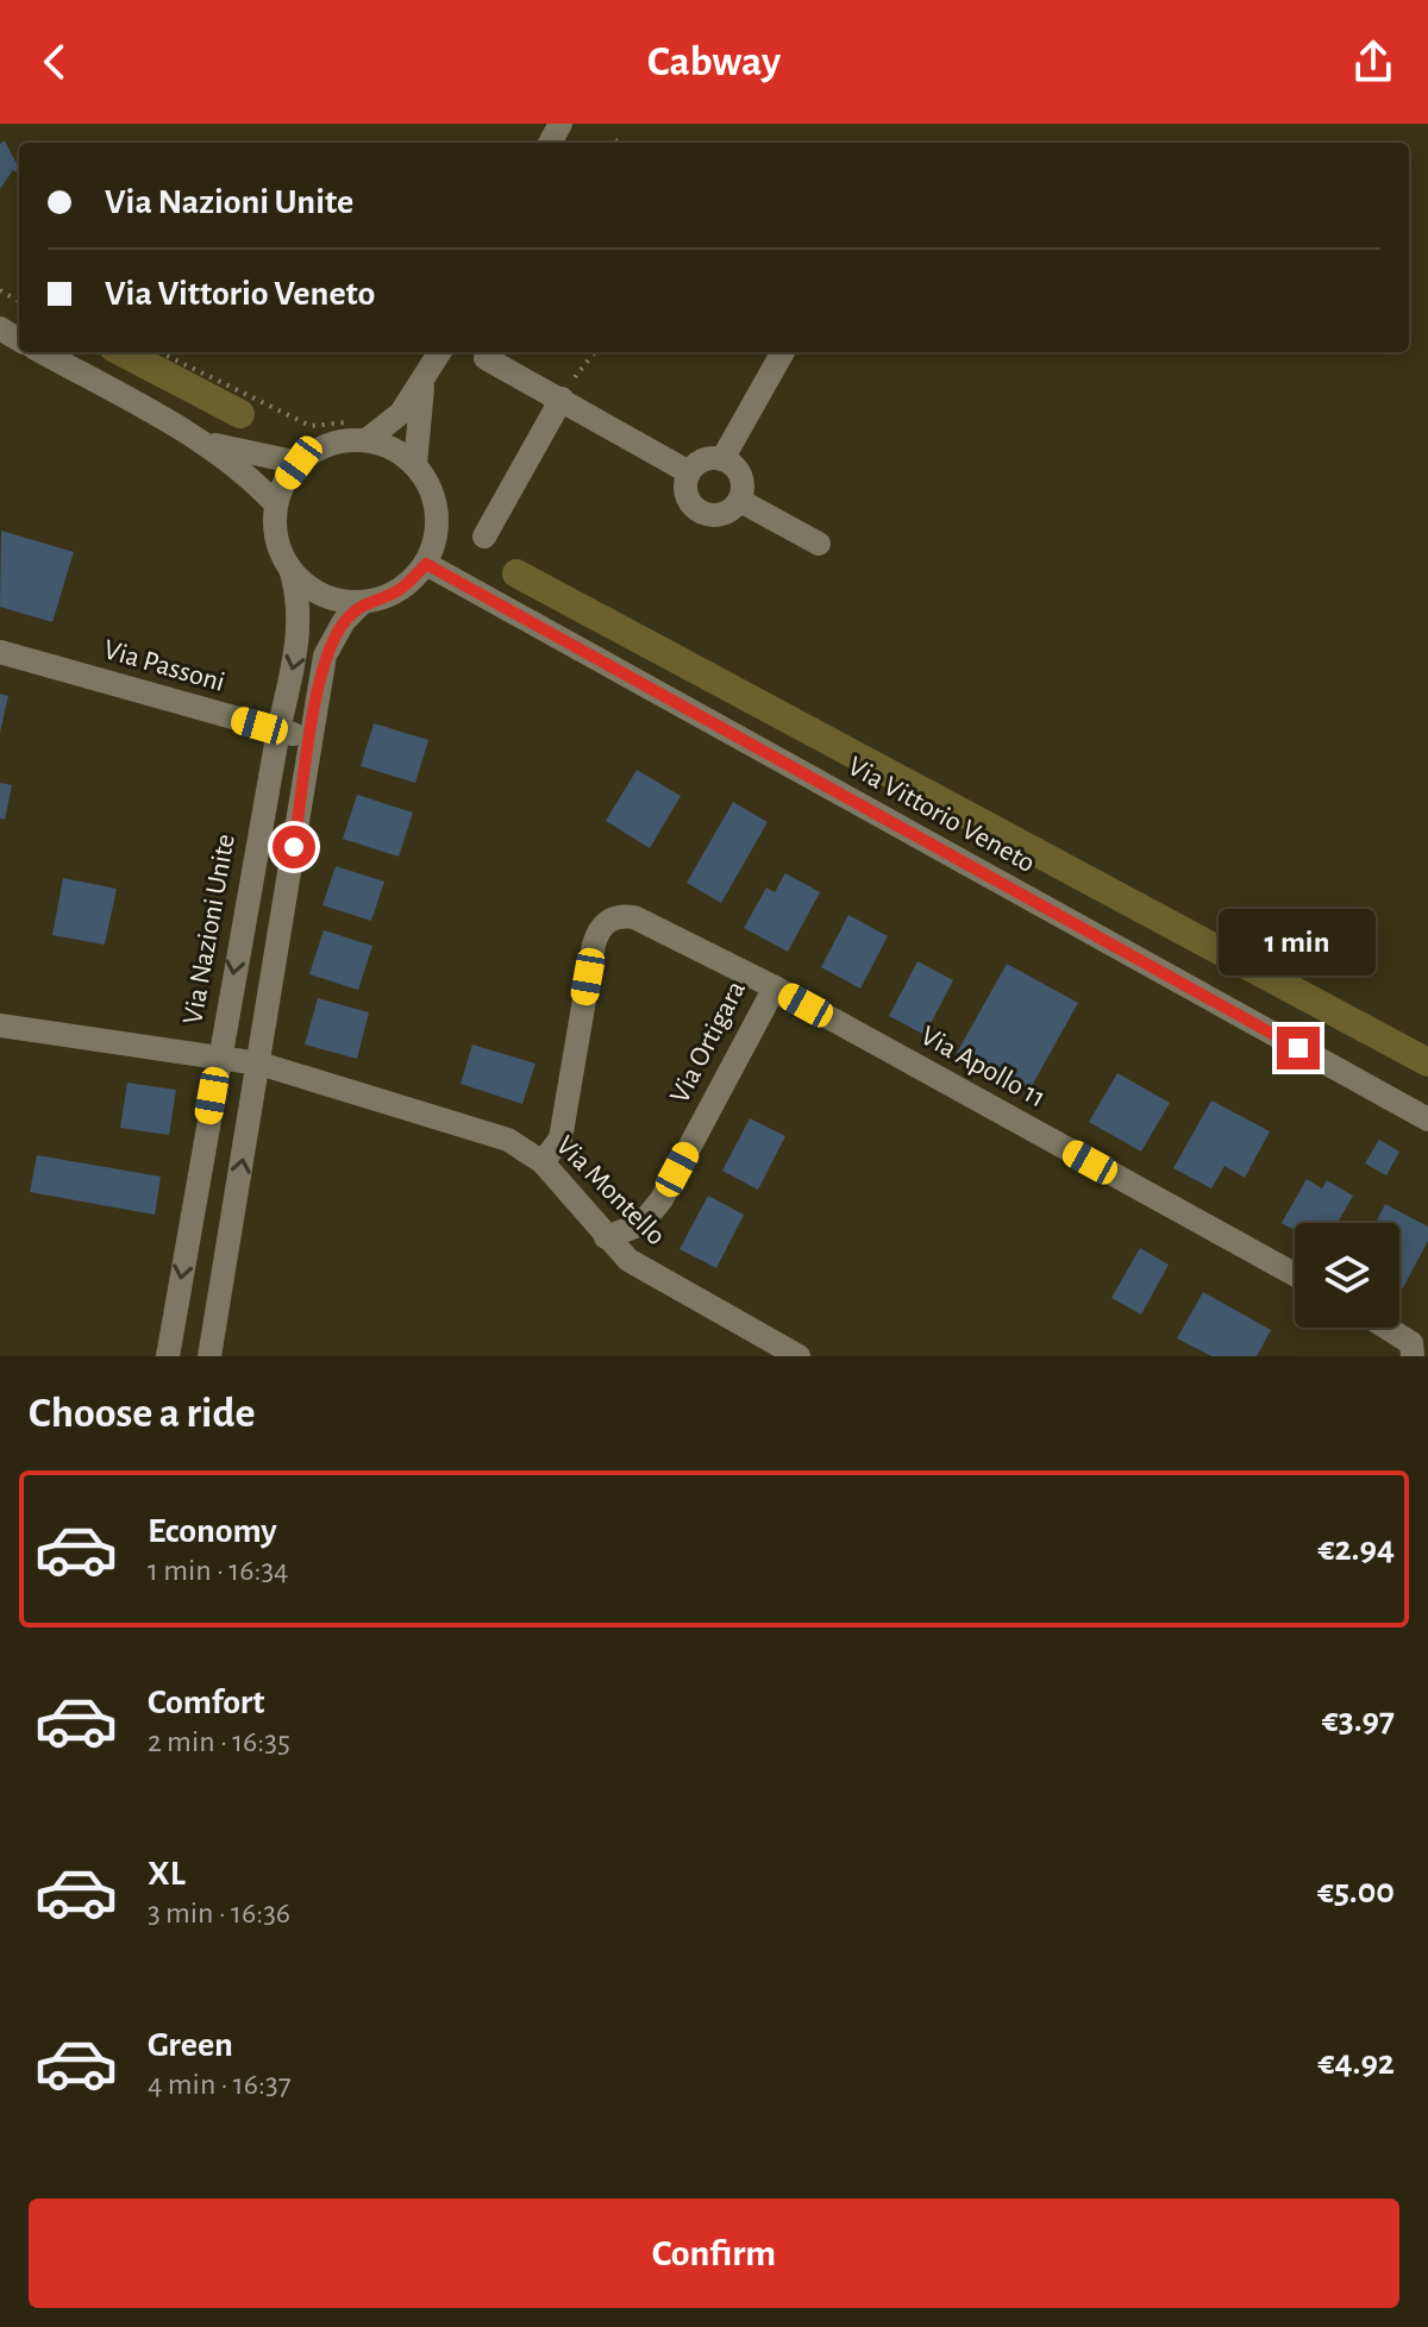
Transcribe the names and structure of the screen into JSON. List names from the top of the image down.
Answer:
{
  "streets": {
    "street": [
      "Via Passoni",
      "Via Vittorio Veneto",
      "Via Nazioni Unite",
      "Via Ortigara",
      "Via Apollo 11",
      "Via Montello"
    ]
  },
  "crossings": [
    ["Via Passoni", "Via Nazioni Unite"],
    ["Via Vittorio Veneto", "Via Nazioni Unite"],
    ["Via Nazioni Unite", "Via Montello"],
    ["Via Ortigara", "Via Apollo 11"],
    ["Via Ortigara", "Via Montello"]
  ],
  "page": {
    "header": "Cabway",
    "banner": ["Via Nazioni Unite", "Via Vittorio Veneto"],
    "bubble": "1 min",
    "heading": "Choose a ride",
    "list": [
      {
        "name": "Economy",
        "note": "1 min · 16:34",
        "value": "€2.94"
      },
      {
        "name": "Comfort",
        "note": "2 min · 16:35",
        "value": "€3.97"
      },
      {
        "name": "XL",
        "note": "3 min · 16:36",
        "value": "€5.00"
      },
      {
        "name": "Green",
        "note": "4 min · 16:37",
        "value": "€4.92"
      }
    ],
    "buttons": "Confirm"
  }
}
